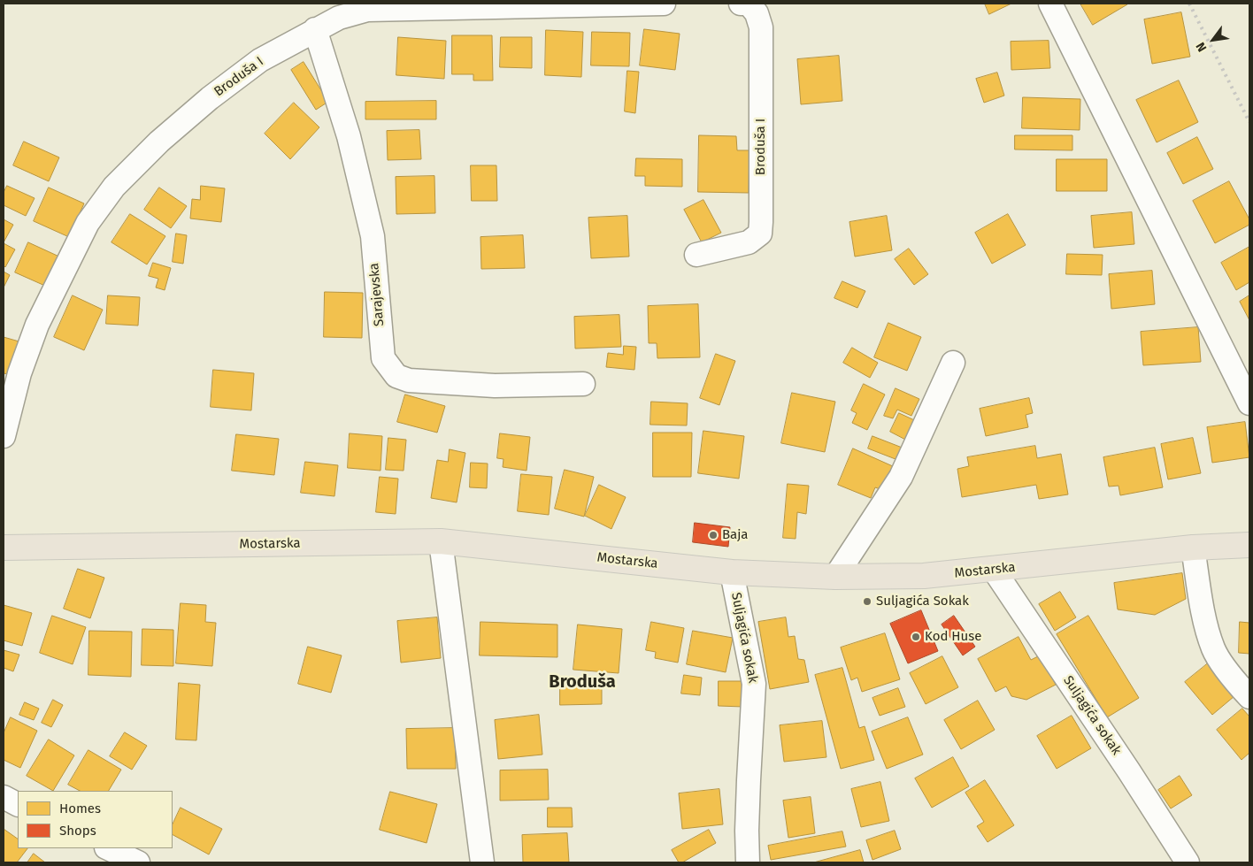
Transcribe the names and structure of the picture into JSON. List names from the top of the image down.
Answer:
{
  "streets": {
    "main road": ["Mostarska"],
    "street": ["Broduša I", "Sarajevska", "Suljagića sokak"]
  },
  "crossings": [
    ["Broduša I", "Sarajevska"],
    ["Mostarska", "Suljagića sokak"]
  ],
  "districts": ["Broduša"],
  "places": ["Baja", "Suljagića Sokak", "Kod Huse"],
  "legend": ["Homes", "Shops"],
  "north": "bottom left"
}
